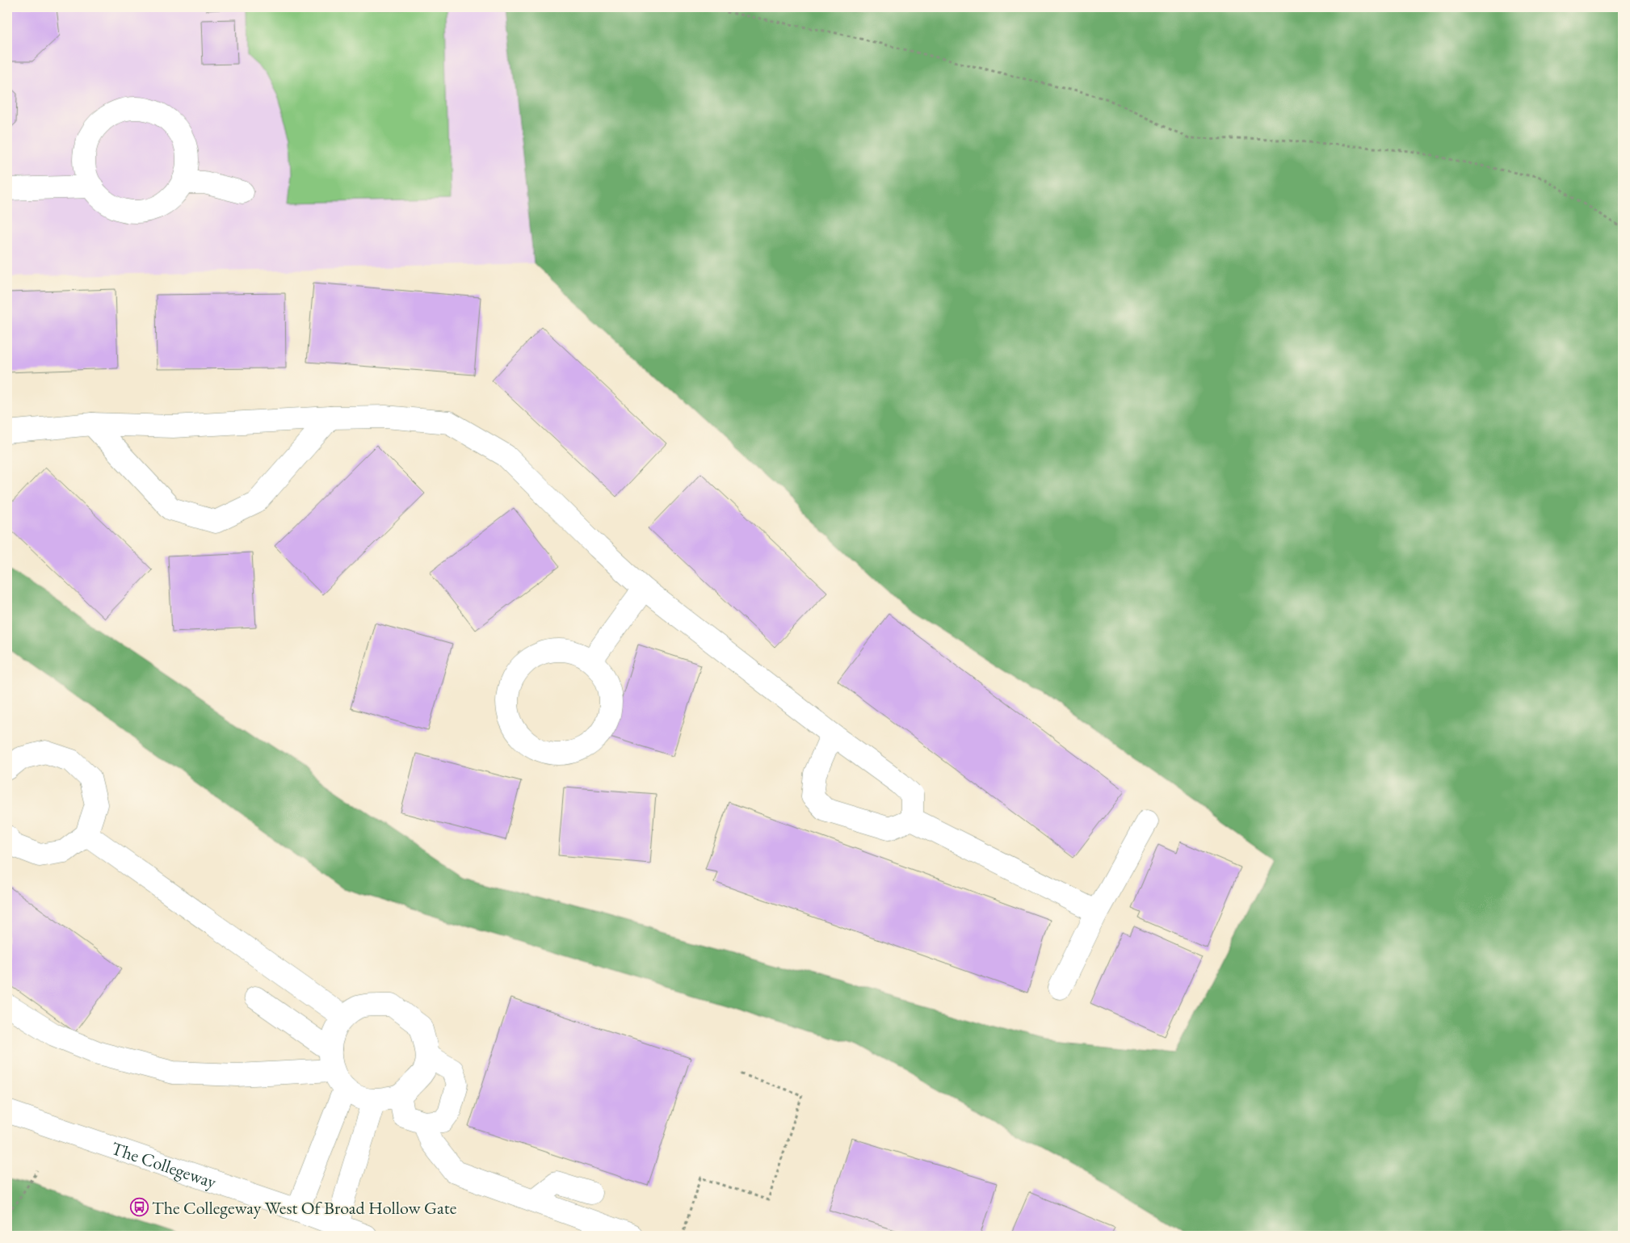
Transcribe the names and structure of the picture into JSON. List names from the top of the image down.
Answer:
{
  "streets": {
    "street": ["The Collegeway"]
  },
  "places": {
    "bus stop": ["The Collegeway West Of Broad Hollow Gate"]
  }
}
